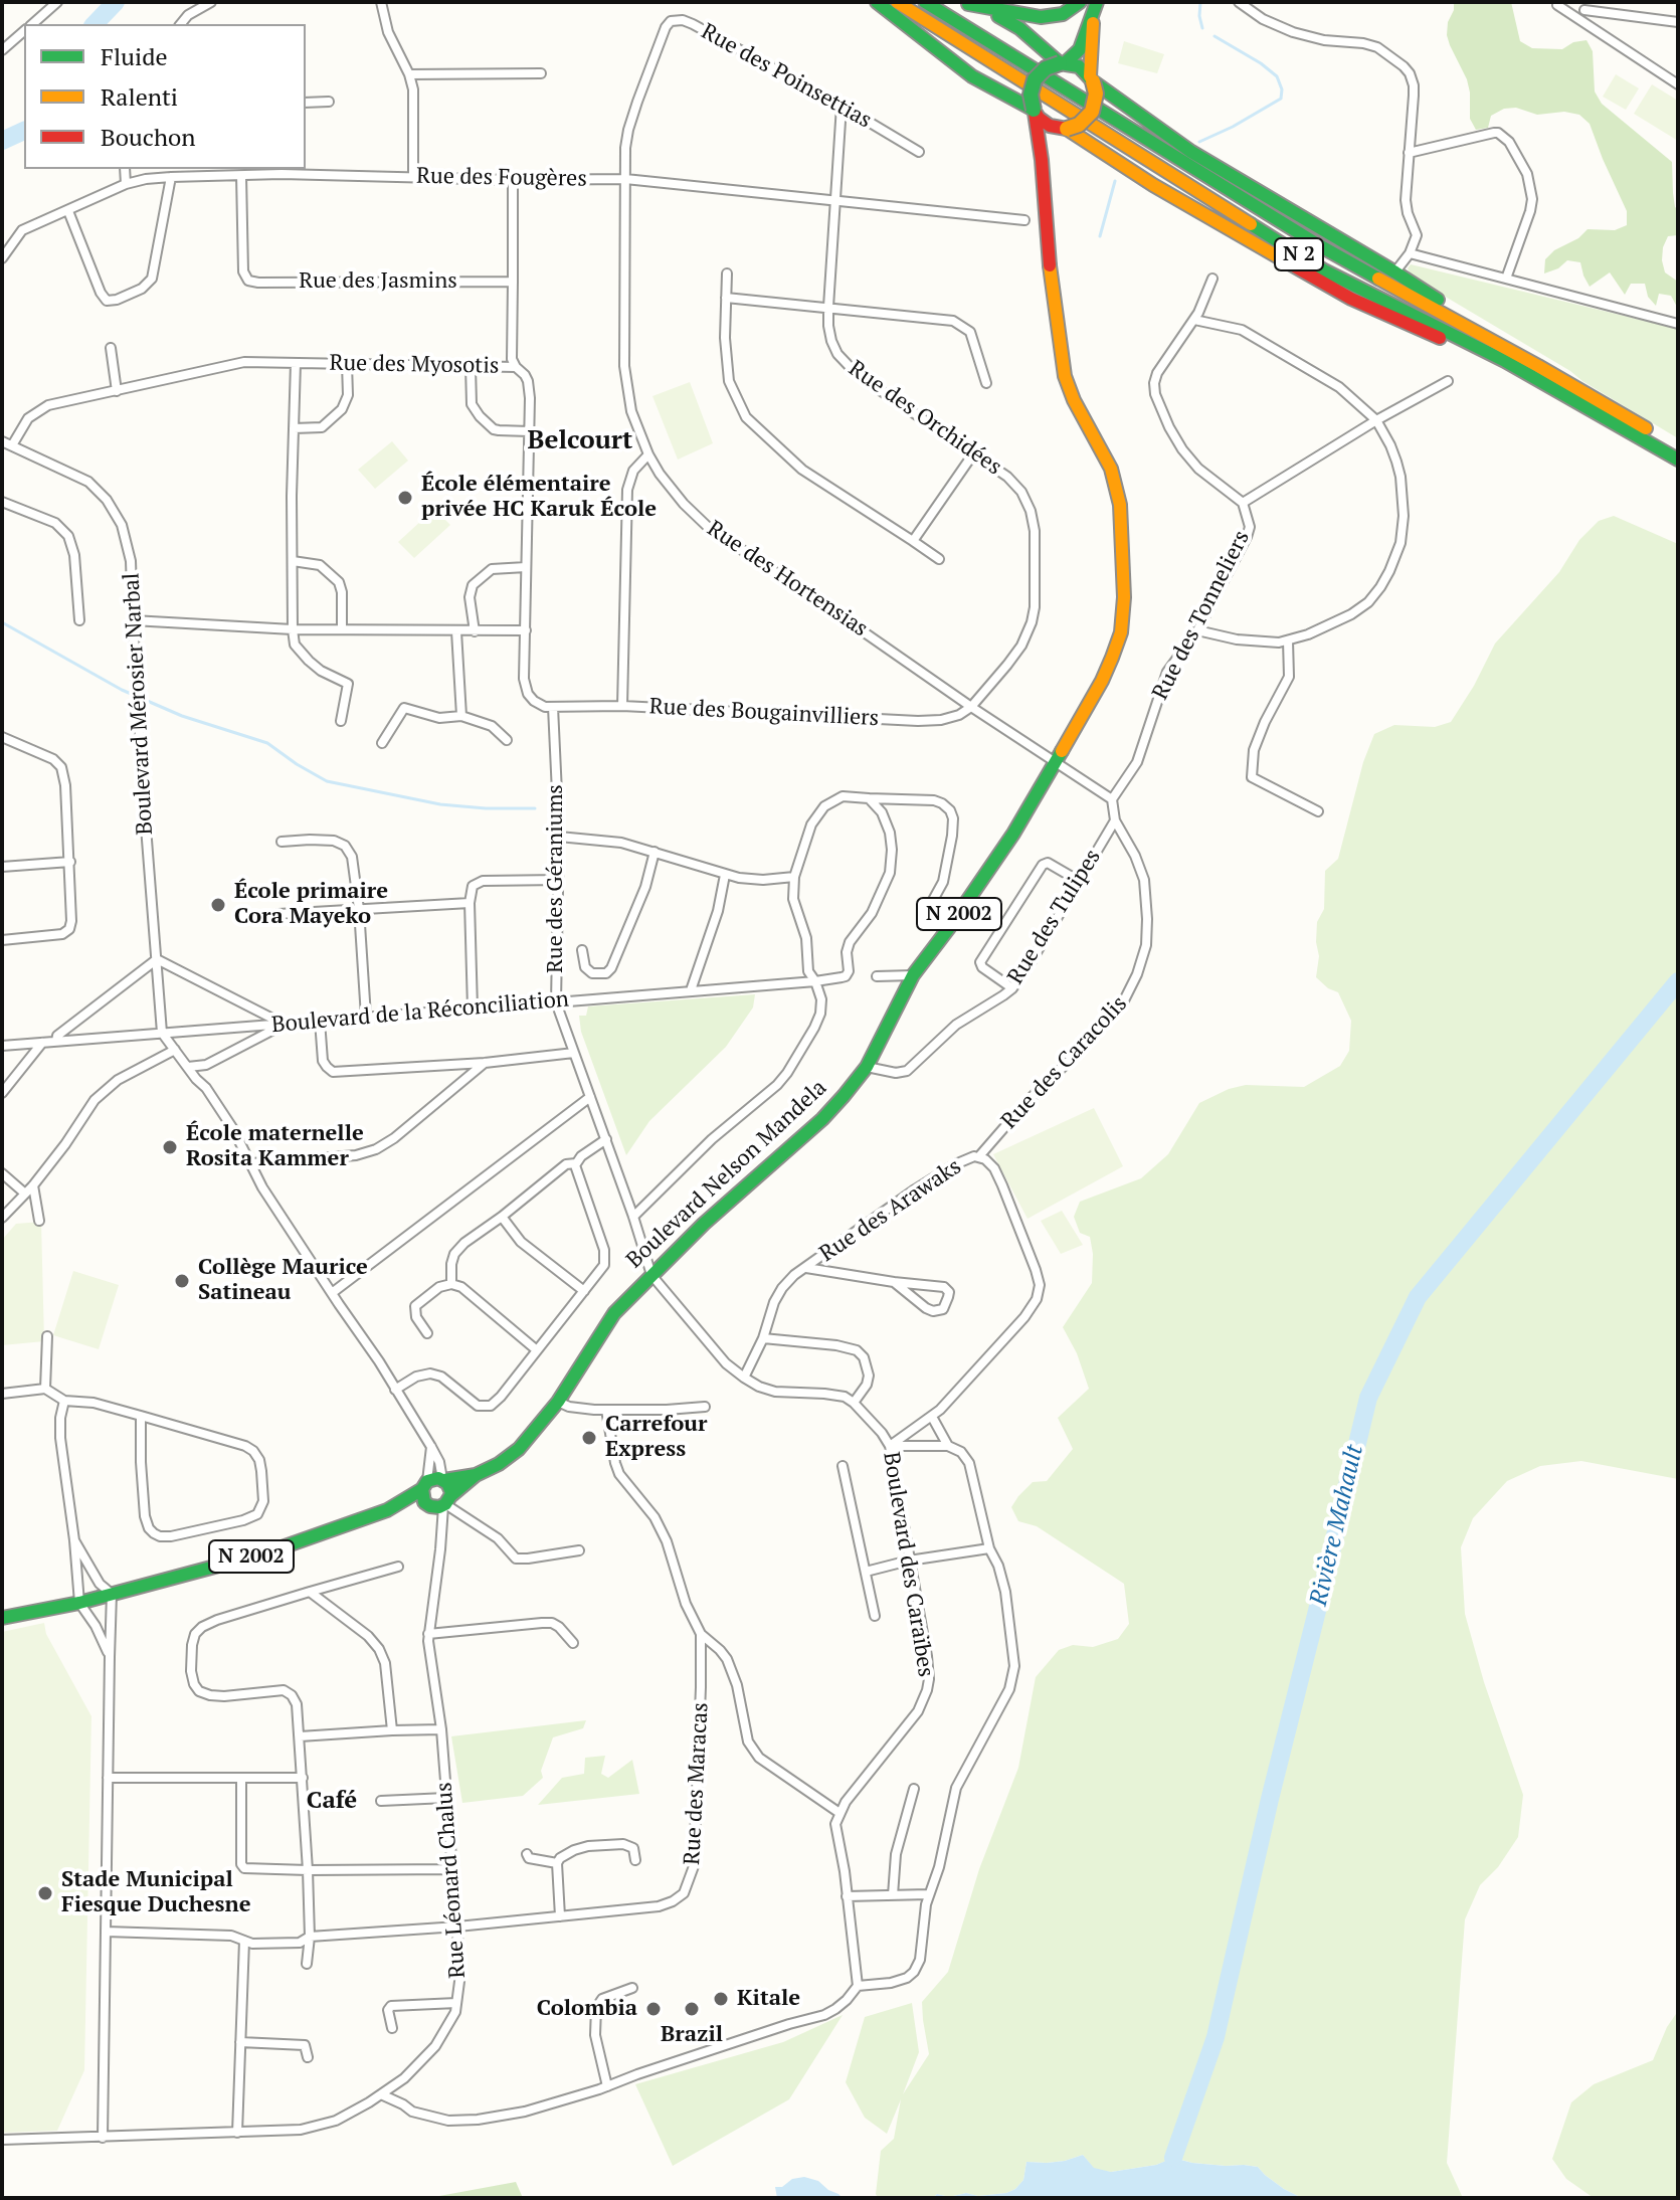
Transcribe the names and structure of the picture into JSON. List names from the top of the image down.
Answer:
{
  "streets": {
    "main road": ["N 2", "N 2002", "Boulevard Nelson Mandela"],
    "street": [
      "Rue des Poinsettias",
      "Rue des Fougères",
      "Rue des Jasmins",
      "Rue des Myosotis",
      "Rue des Orchidées",
      "Rue des Hortensias",
      "Rue des Tonneliers",
      "Boulevard Mérosier Narbal",
      "Rue des Bougainvilliers",
      "Rue des Géraniums",
      "Rue des Tulipes",
      "Boulevard de la Réconciliation",
      "Rue des Caracolis",
      "Rue des Arawaks",
      "Boulevard des Caraïbes",
      "Rue des Maracas",
      "Rue Léonard Chalus"
    ]
  },
  "crossings": [
    ["Rue des Poinsettias", "Rue des Fougères"],
    ["Rue des Poinsettias", "Rue des Orchidées"],
    ["Rue des Poinsettias", "Rue des Hortensias"],
    ["Rue des Fougères", "Rue des Jasmins"],
    ["Rue des Fougères", "Rue des Orchidées"],
    ["Rue des Fougères", "Rue des Hortensias"],
    ["Rue des Myosotis", "Boulevard Mérosier Narbal"],
    ["Rue des Orchidées", "Rue des Hortensias"],
    ["Rue des Orchidées", "Rue des Bougainvilliers"],
    ["Rue des Hortensias", "Rue des Bougainvilliers"],
    ["Rue des Hortensias", "Boulevard Nelson Mandela"],
    ["Rue des Tonneliers", "Rue des Caracolis"],
    ["Boulevard Mérosier Narbal", "Boulevard de la Réconciliation"],
    ["Rue des Bougainvilliers", "Rue des Géraniums"],
    ["Rue des Géraniums", "Boulevard de la Réconciliation"],
    ["Rue des Géraniums", "Boulevard Nelson Mandela"],
    ["Rue des Tulipes", "Rue des Caracolis"],
    ["Rue des Tulipes", "Boulevard Nelson Mandela"],
    ["Rue des Caracolis", "Rue des Arawaks"],
    ["Boulevard Nelson Mandela", "Rue Léonard Chalus"],
    ["Rue des Arawaks", "Boulevard des Caraïbes"],
    ["Rue des Maracas", "Rue Léonard Chalus"]
  ],
  "districts": ["Belcourt", "Café"],
  "water": ["Rivière Mahault"],
  "places": [
    "École élémentaire privée HC Karuk École",
    "École primaire Cora Mayeko",
    "École maternelle Rosita Kammer",
    "Collège Maurice Satineau",
    "Carrefour Express",
    "Stade Municipal Fiesque Duchesne",
    "Kitale",
    "Colombia",
    "Brazil"
  ],
  "legend": ["Fluide", "Ralenti", "Bouchon"]
}
